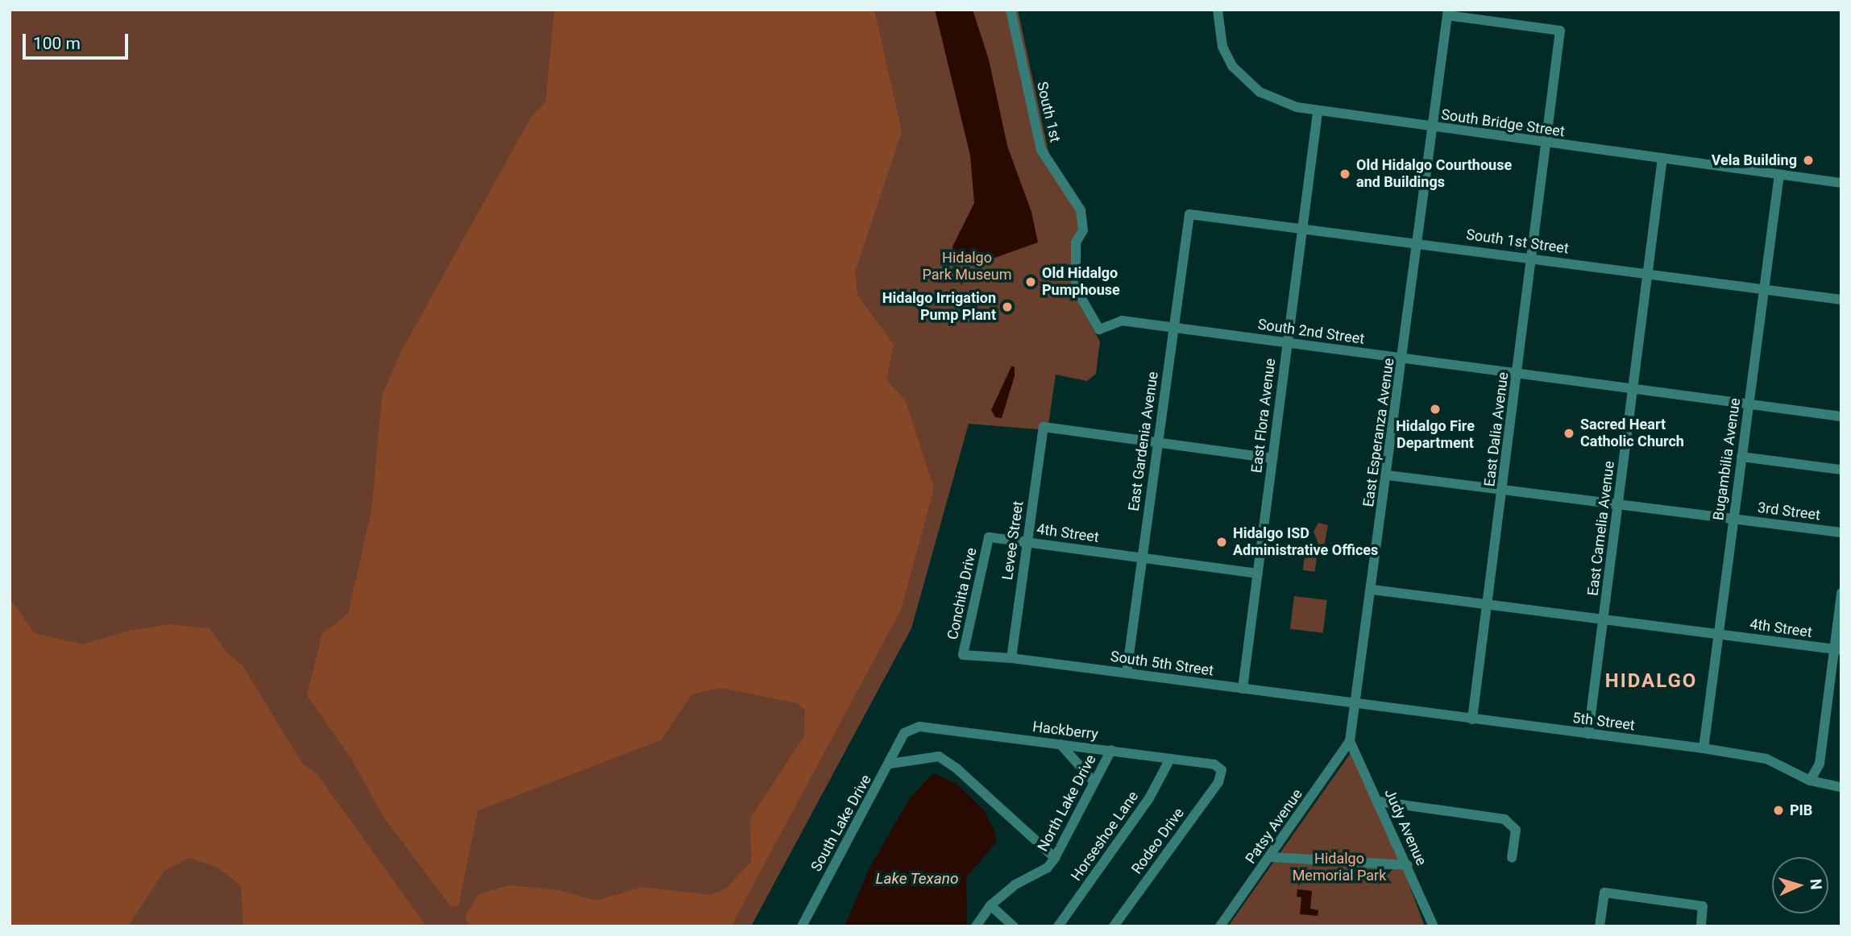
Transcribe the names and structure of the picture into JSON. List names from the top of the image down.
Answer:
{
  "streets": {
    "street": [
      "South 1st",
      "South Bridge Street",
      "South 1st Street",
      "South 2nd Street",
      "East Flora Avenue",
      "East Dalia Avenue",
      "East Esperanza Avenue",
      "East Gardenia Avenue",
      "Bugambilia Avenue",
      "3rd Street",
      "East Camelia Avenue",
      "4th Street",
      "Levee Street",
      "Conchita Drive",
      "South 5th Street",
      "5th Street",
      "Hackberry",
      "North Lake Drive",
      "South Lake Drive",
      "Patsy Avenue",
      "Judy Avenue",
      "Horseshoe Lane",
      "Rodeo Drive"
    ]
  },
  "crossings": [
    ["South 1st", "South 2nd Street"],
    ["South Bridge Street", "East Flora Avenue"],
    ["South Bridge Street", "East Dalia Avenue"],
    ["South Bridge Street", "East Esperanza Avenue"],
    ["South Bridge Street", "Bugambilia Avenue"],
    ["South Bridge Street", "East Camelia Avenue"],
    ["South 1st Street", "East Flora Avenue"],
    ["South 1st Street", "East Dalia Avenue"],
    ["South 1st Street", "East Esperanza Avenue"],
    ["South 1st Street", "East Gardenia Avenue"],
    ["South 1st Street", "Bugambilia Avenue"],
    ["South 1st Street", "East Camelia Avenue"],
    ["South 2nd Street", "East Flora Avenue"],
    ["South 2nd Street", "East Dalia Avenue"],
    ["South 2nd Street", "East Esperanza Avenue"],
    ["South 2nd Street", "East Gardenia Avenue"],
    ["South 2nd Street", "Bugambilia Avenue"],
    ["South 2nd Street", "East Camelia Avenue"],
    ["East Flora Avenue", "4th Street"],
    ["East Flora Avenue", "South 5th Street"],
    ["East Dalia Avenue", "East Esperanza Avenue"],
    ["East Dalia Avenue", "3rd Street"],
    ["East Dalia Avenue", "4th Street"],
    ["East Dalia Avenue", "5th Street"],
    ["East Esperanza Avenue", "3rd Street"],
    ["East Esperanza Avenue", "South 5th Street"],
    ["East Esperanza Avenue", "5th Street"],
    ["East Esperanza Avenue", "Patsy Avenue"],
    ["East Esperanza Avenue", "Judy Avenue"],
    ["East Gardenia Avenue", "4th Street"],
    ["East Gardenia Avenue", "Levee Street"],
    ["East Gardenia Avenue", "South 5th Street"],
    ["Bugambilia Avenue", "3rd Street"],
    ["Bugambilia Avenue", "4th Street"],
    ["Bugambilia Avenue", "5th Street"],
    ["3rd Street", "East Camelia Avenue"],
    ["East Camelia Avenue", "4th Street"],
    ["East Camelia Avenue", "5th Street"],
    ["4th Street", "Levee Street"],
    ["4th Street", "Conchita Drive"],
    ["Levee Street", "South 5th Street"],
    ["Conchita Drive", "South 5th Street"],
    ["South 5th Street", "5th Street"],
    ["Hackberry", "North Lake Drive"],
    ["Hackberry", "South Lake Drive"],
    ["Hackberry", "Horseshoe Lane"],
    ["Hackberry", "Rodeo Drive"],
    ["Patsy Avenue", "Judy Avenue"]
  ],
  "districts": ["HIDALGO"],
  "water": ["Lake Texano"],
  "parks": ["Hidalgo Park Museum", "Hidalgo Memorial Park"],
  "places": [
    "Vela Building",
    "Old Hidalgo Courthouse and Buildings",
    "Old Hidalgo Pumphouse",
    "Hidalgo Irrigation Pump Plant",
    "Hidalgo Fire Department",
    "Sacred Heart Catholic Church",
    "Hidalgo ISD Administrative Offices",
    "PIB"
  ],
  "scale_bar": "100 m",
  "north": "right"
}
